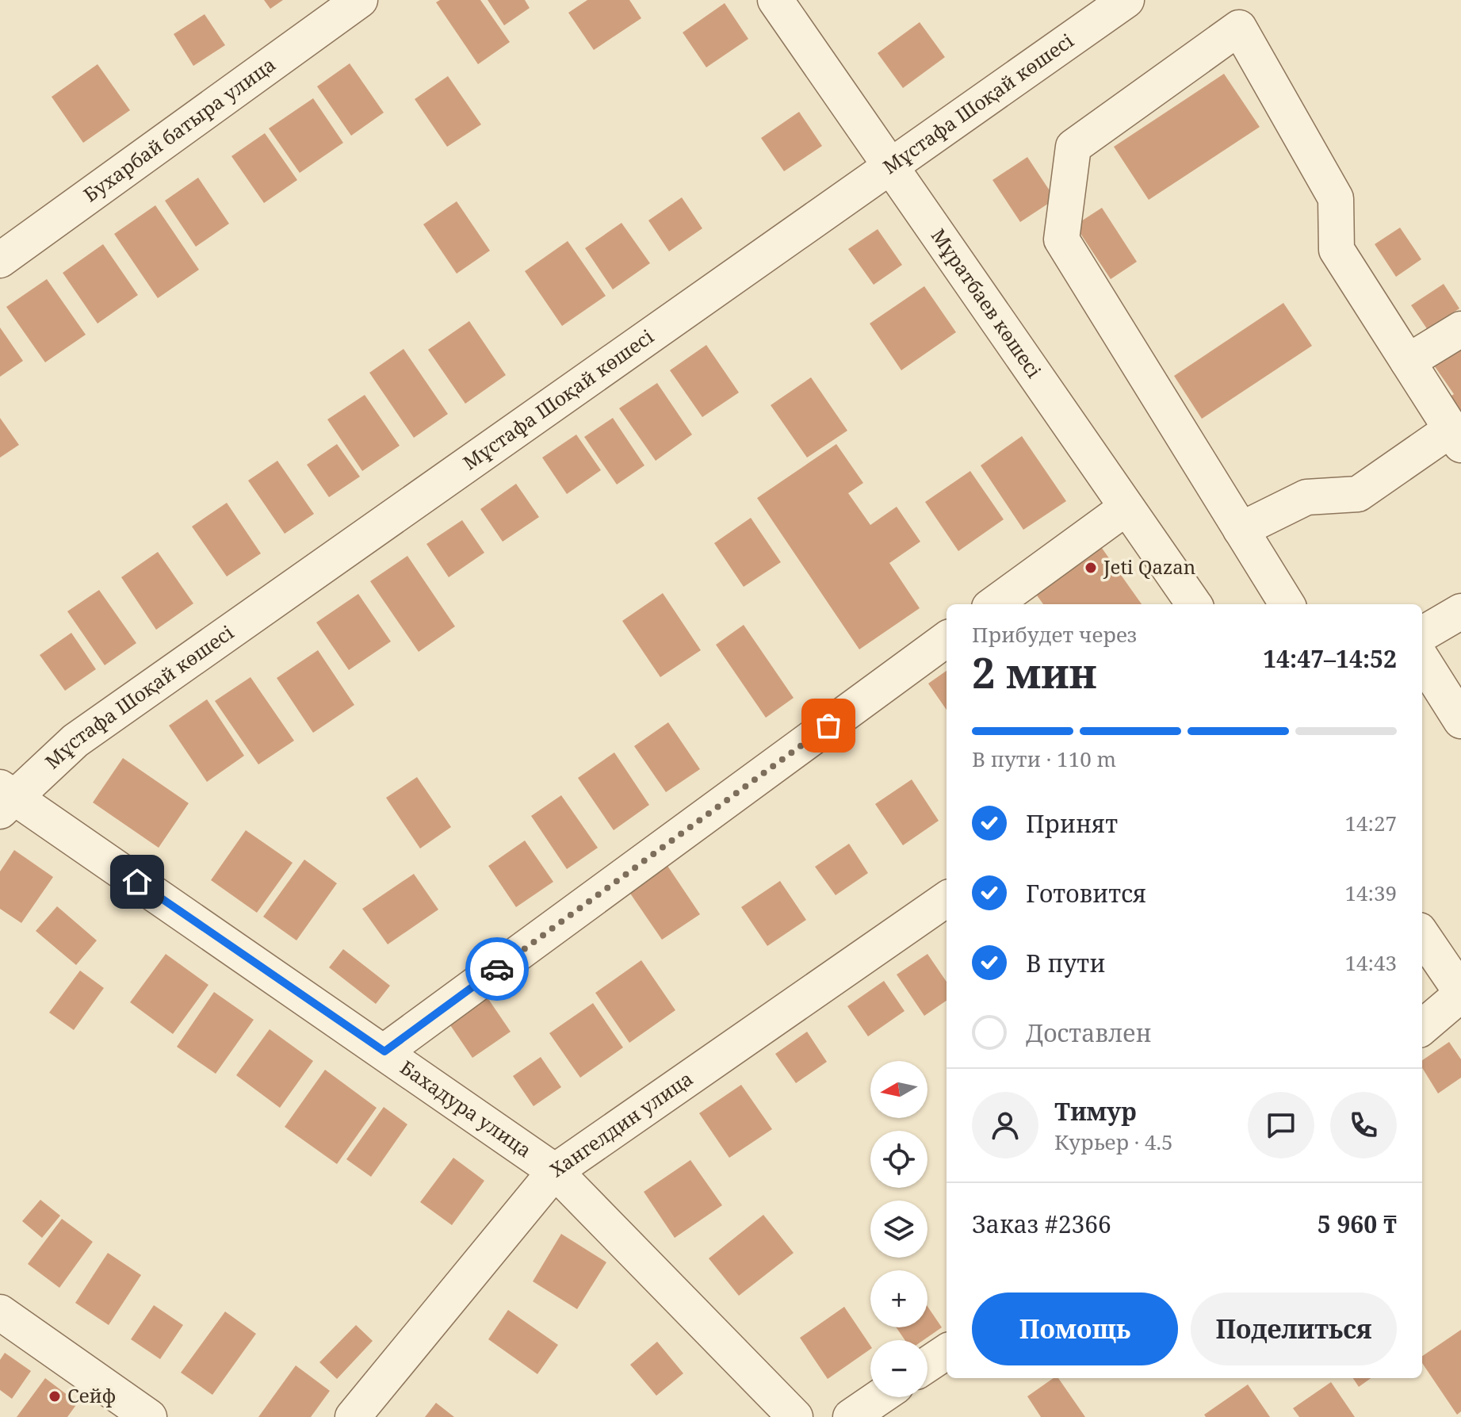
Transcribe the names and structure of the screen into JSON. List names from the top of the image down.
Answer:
{
  "streets": {
    "street": [
      "Мұстафа Шоқай көшесі",
      "Бухарбай батыра улица",
      "Мұратбаев көшесі",
      "Бахадура улица",
      "Хангелдин улица"
    ]
  },
  "crossings": [
    ["Мұстафа Шоқай көшесі", "Мұратбаев көшесі"],
    ["Мұстафа Шоқай көшесі", "Бахадура улица"],
    ["Бахадура улица", "Хангелдин улица"]
  ],
  "places": ["Jeti Qazan", "Сейф"],
  "north": "left",
  "page": {
    "heading": ["2 мин", "Прибудет через", "14:47–14:52"],
    "panel": [
      "Тимур",
      "Курьер · 4.5",
      "Заказ #2366",
      "5 960 ₸"
    ],
    "bar": "В пути · 110 m",
    "list": [
      ["Принят", "14:27"],
      ["Готовится", "14:39"],
      ["В пути", "14:43"],
      "Доставлен"
    ],
    "map_buttons": ["+", "−"],
    "buttons": ["Помощь", "Поделиться"]
  }
}
